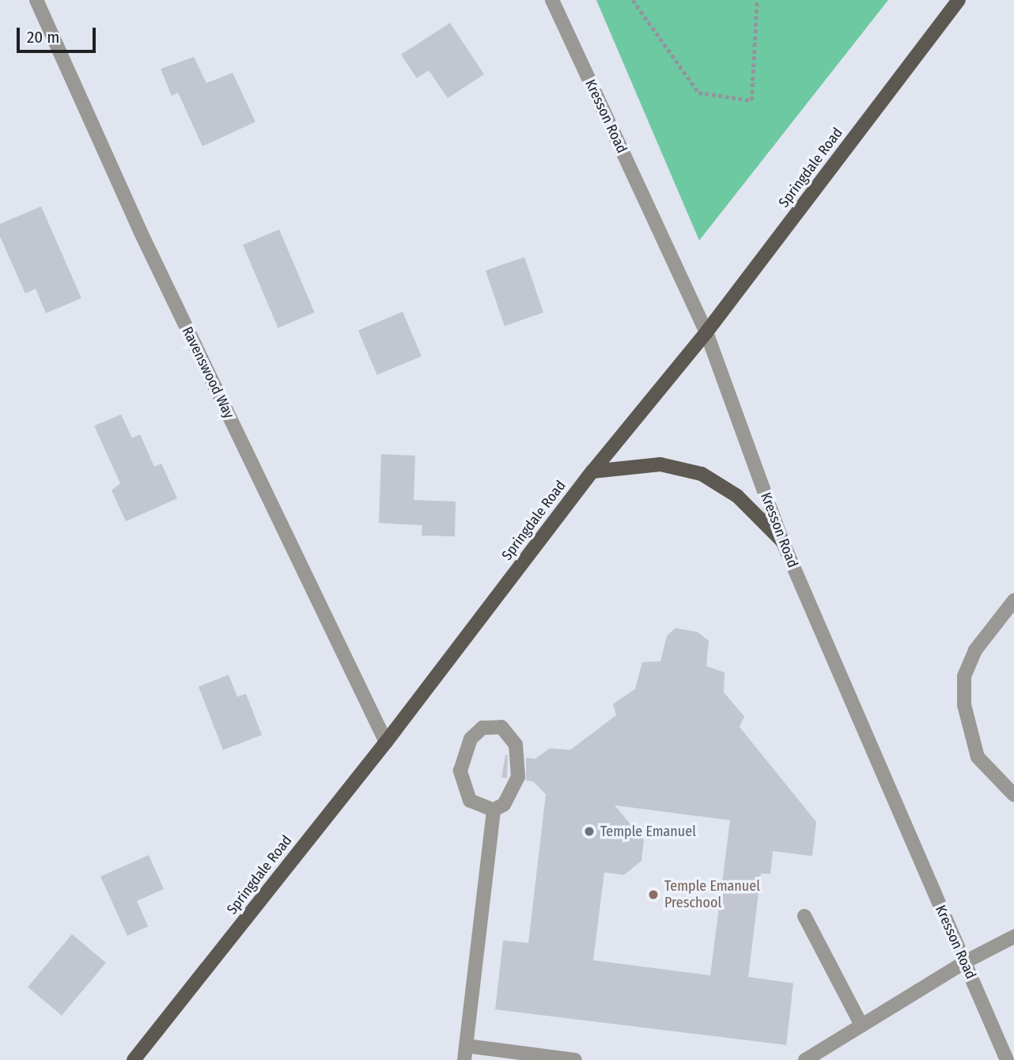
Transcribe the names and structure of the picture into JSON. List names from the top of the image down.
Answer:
{
  "streets": {
    "main road": ["Springdale Road"],
    "street": ["Kresson Road", "Ravenswood Way"]
  },
  "crossings": [
    ["Kresson Road", "Springdale Road"],
    ["Springdale Road", "Ravenswood Way"]
  ],
  "places": ["Temple Emanuel", "Temple Emanuel Preschool"],
  "scale_bar": "20 m"
}
